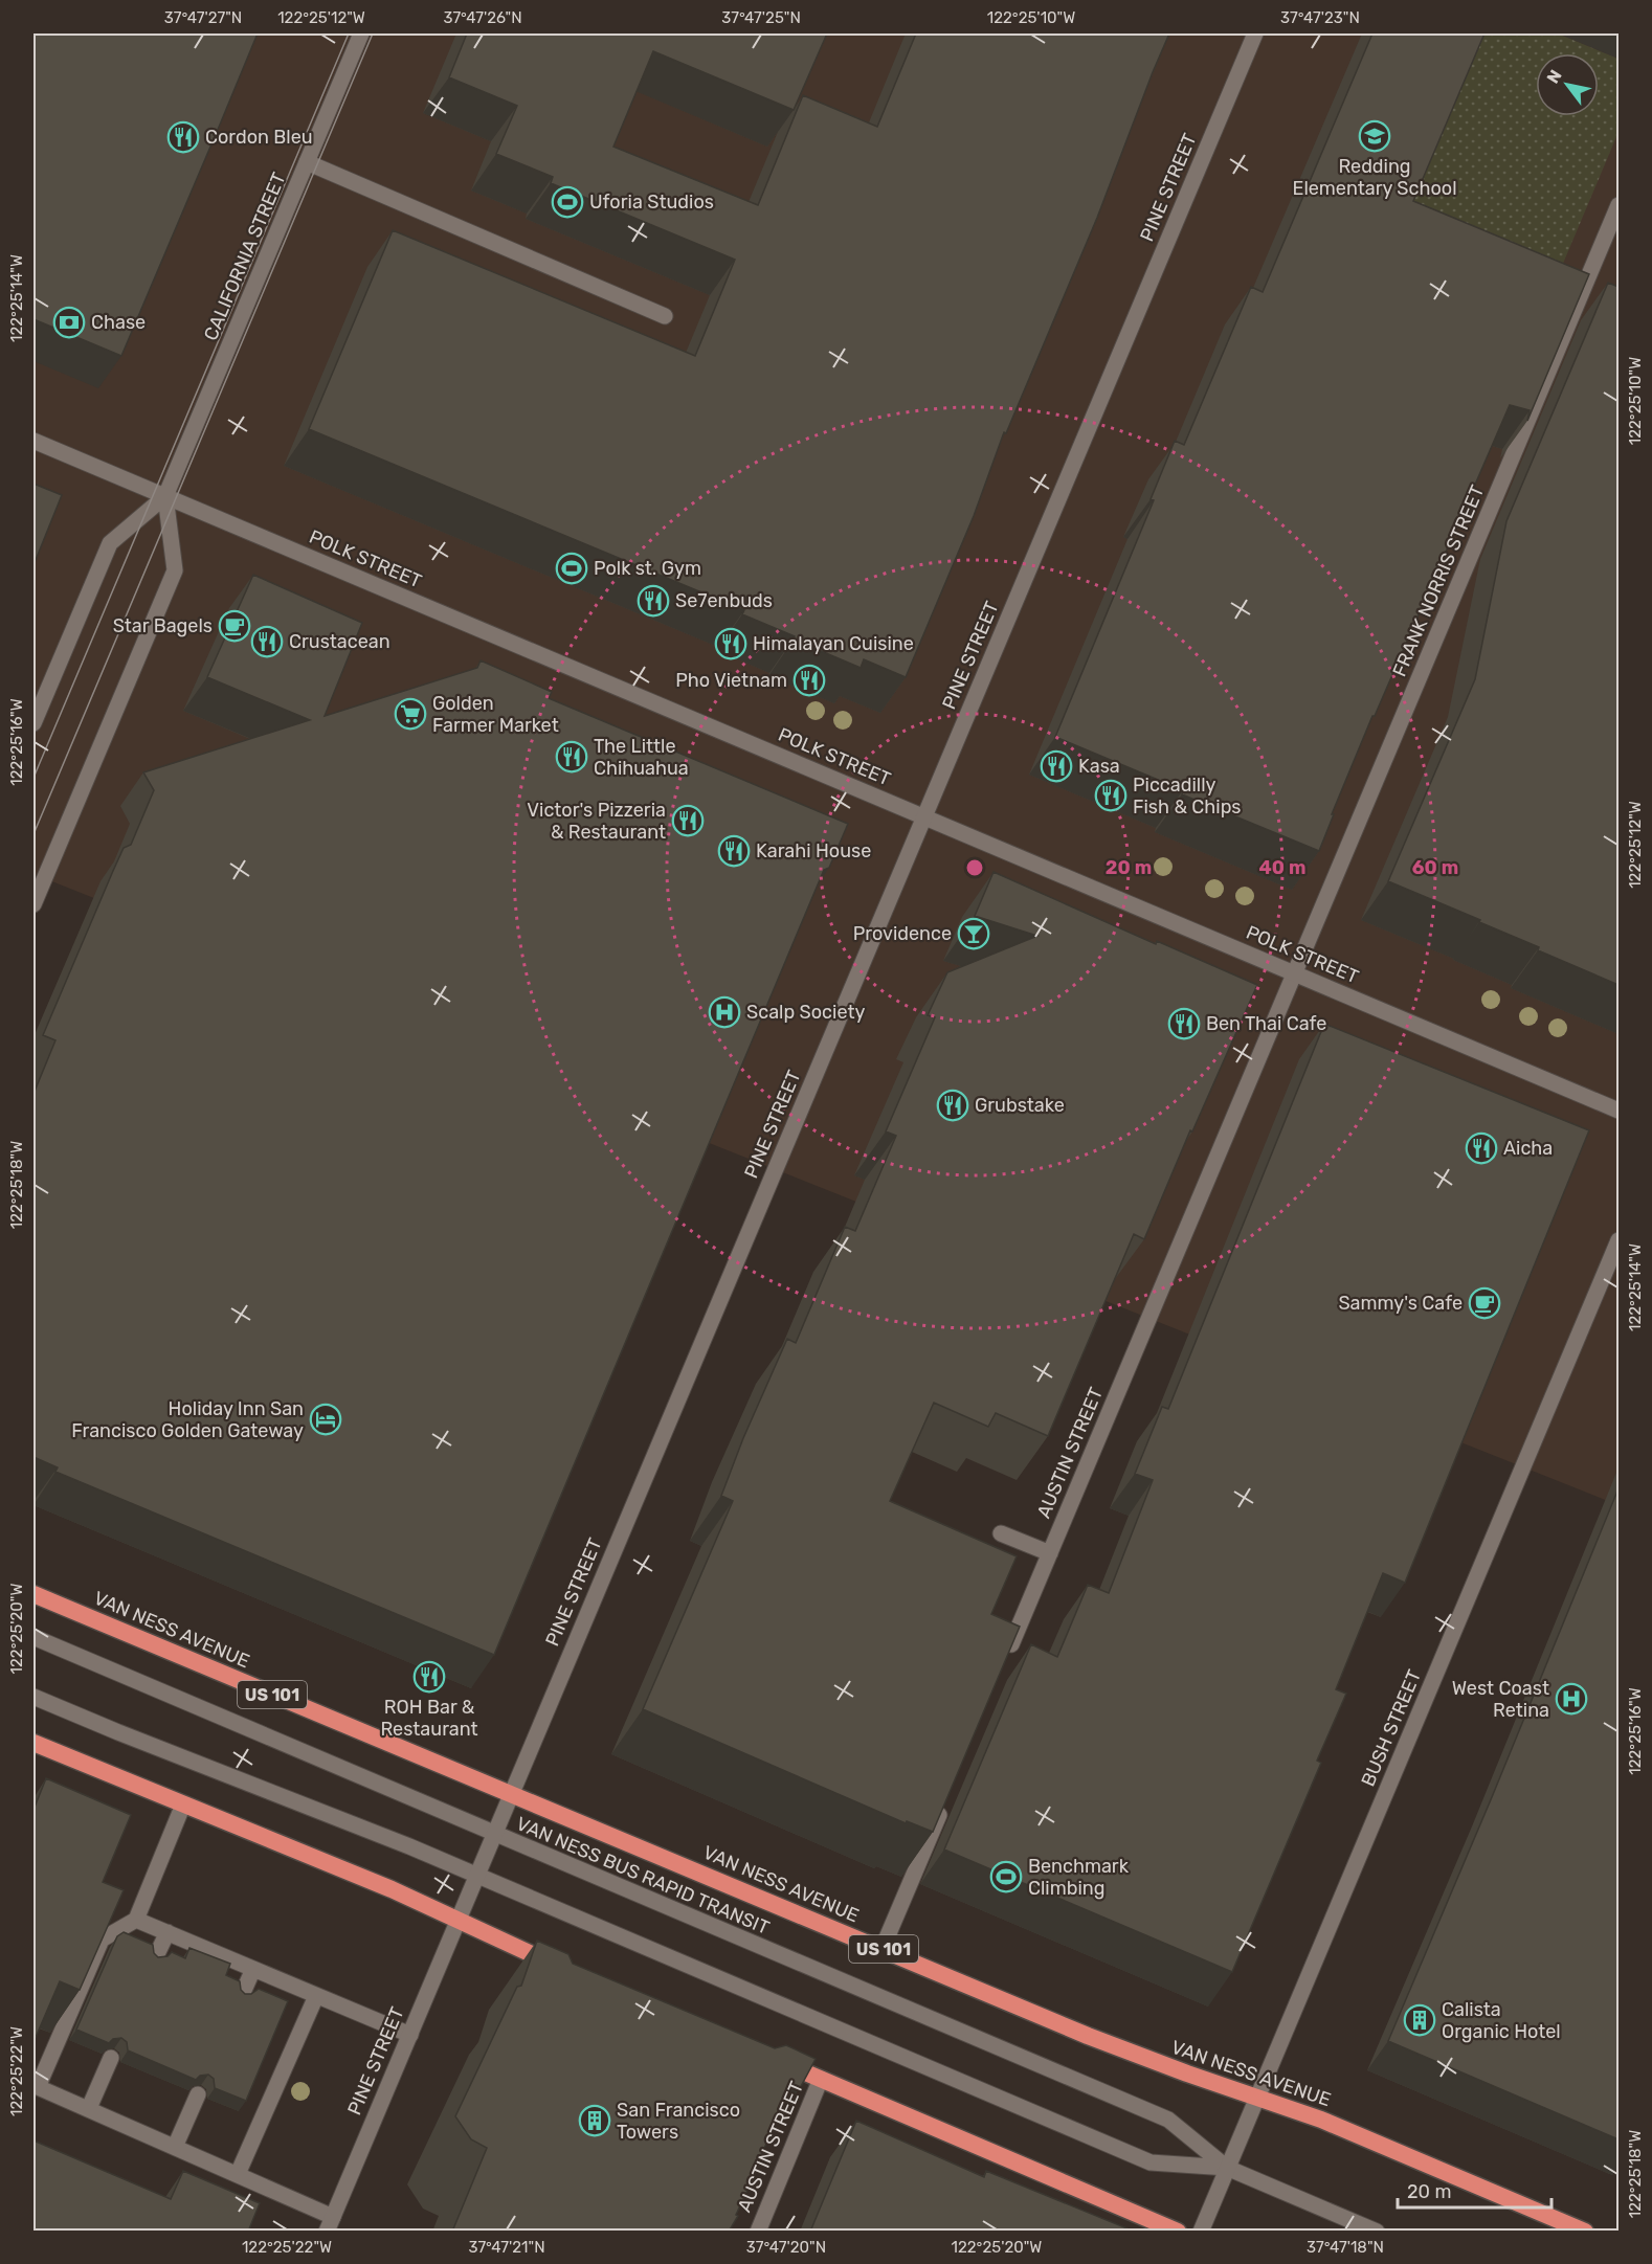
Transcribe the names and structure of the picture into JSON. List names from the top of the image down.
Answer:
{
  "streets": {
    "highway": ["VAN NESS AVENUE", "US 101"],
    "main road": [
      "PINE STREET",
      "CALIFORNIA STREET",
      "POLK STREET",
      "FRANK NORRIS STREET",
      "AUSTIN STREET",
      "BUSH STREET",
      "VAN NESS BUS RAPID TRANSIT"
    ]
  },
  "crossings": [
    ["PINE STREET", "POLK STREET"],
    ["PINE STREET", "VAN NESS AVENUE"],
    ["PINE STREET", "VAN NESS BUS RAPID TRANSIT"],
    ["CALIFORNIA STREET", "POLK STREET"],
    ["POLK STREET", "FRANK NORRIS STREET"],
    ["POLK STREET", "AUSTIN STREET"],
    ["FRANK NORRIS STREET", "AUSTIN STREET"],
    ["VAN NESS AVENUE", "BUSH STREET"],
    ["BUSH STREET", "VAN NESS BUS RAPID TRANSIT"]
  ],
  "places": {
    "school or university": ["Redding Elementary School"],
    "restaurant": [
      "Cordon Bleu",
      "Se7enbuds",
      "Crustacean",
      "Himalayan Cuisine",
      "Pho Vietnam",
      "The Little Chihuahua",
      "Kasa",
      "Piccadilly Fish & Chips",
      "Victor's Pizzeria & Restaurant",
      "Karahi House",
      "Ben Thai Cafe",
      "Grubstake",
      "Aicha",
      "ROH Bar & Restaurant"
    ],
    "sports": ["Uforia Studios", "Polk st. Gym", "Benchmark Climbing"],
    "bank": ["Chase"],
    "cafe": ["Star Bagels", "Sammy's Cafe"],
    "supermarket": ["Golden Farmer Market"],
    "bar": ["Providence"],
    "hospital": ["Scalp Society", "West Coast Retina"],
    "hotel": ["Holiday Inn San Francisco Golden Gateway"],
    "building": ["Calista Organic Hotel", "San Francisco Towers"]
  },
  "scale_bar": "20 m",
  "north": "top left",
  "coordinates": [
    "37°47'27\"N",
    "122°25'12\"W",
    "37°47'26\"N",
    "37°47'25\"N",
    "122°25'10\"W",
    "37°47'23\"N",
    "122°25'14\"W",
    "122°25'16\"W",
    "122°25'18\"W",
    "122°25'20\"W",
    "122°25'22\"W",
    "37°47'21\"N",
    "37°47'20\"N",
    "37°47'18\"N"
  ],
  "rings": ["20 m", "40 m", "60 m"]
}
